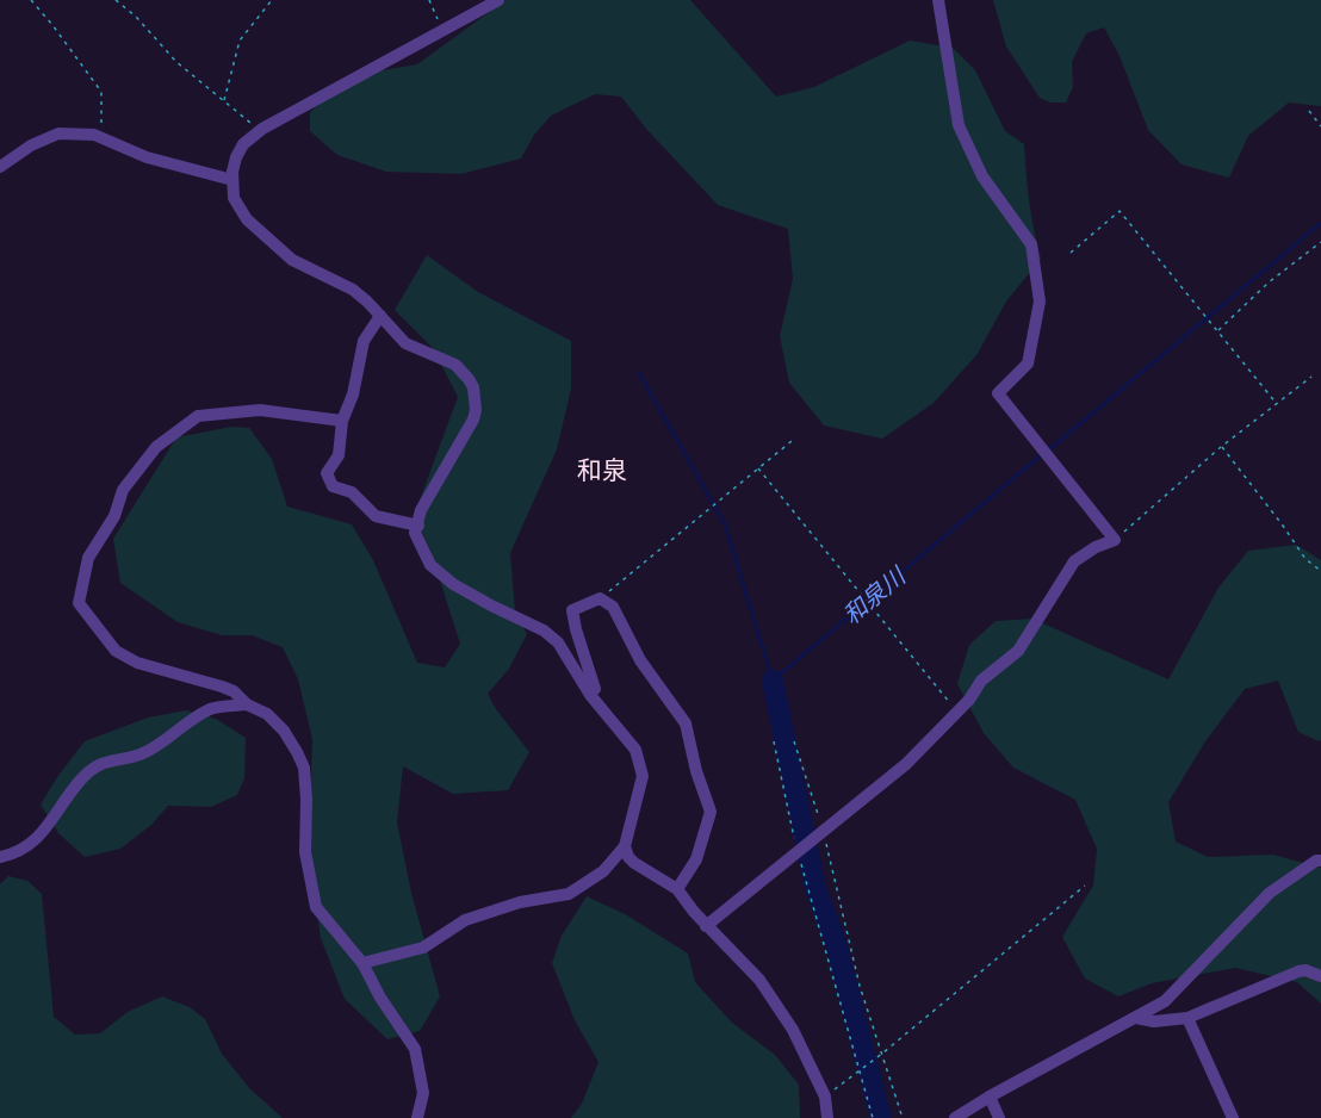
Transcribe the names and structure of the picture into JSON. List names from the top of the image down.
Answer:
{
  "districts": ["和泉"],
  "water": ["和泉川"]
}
